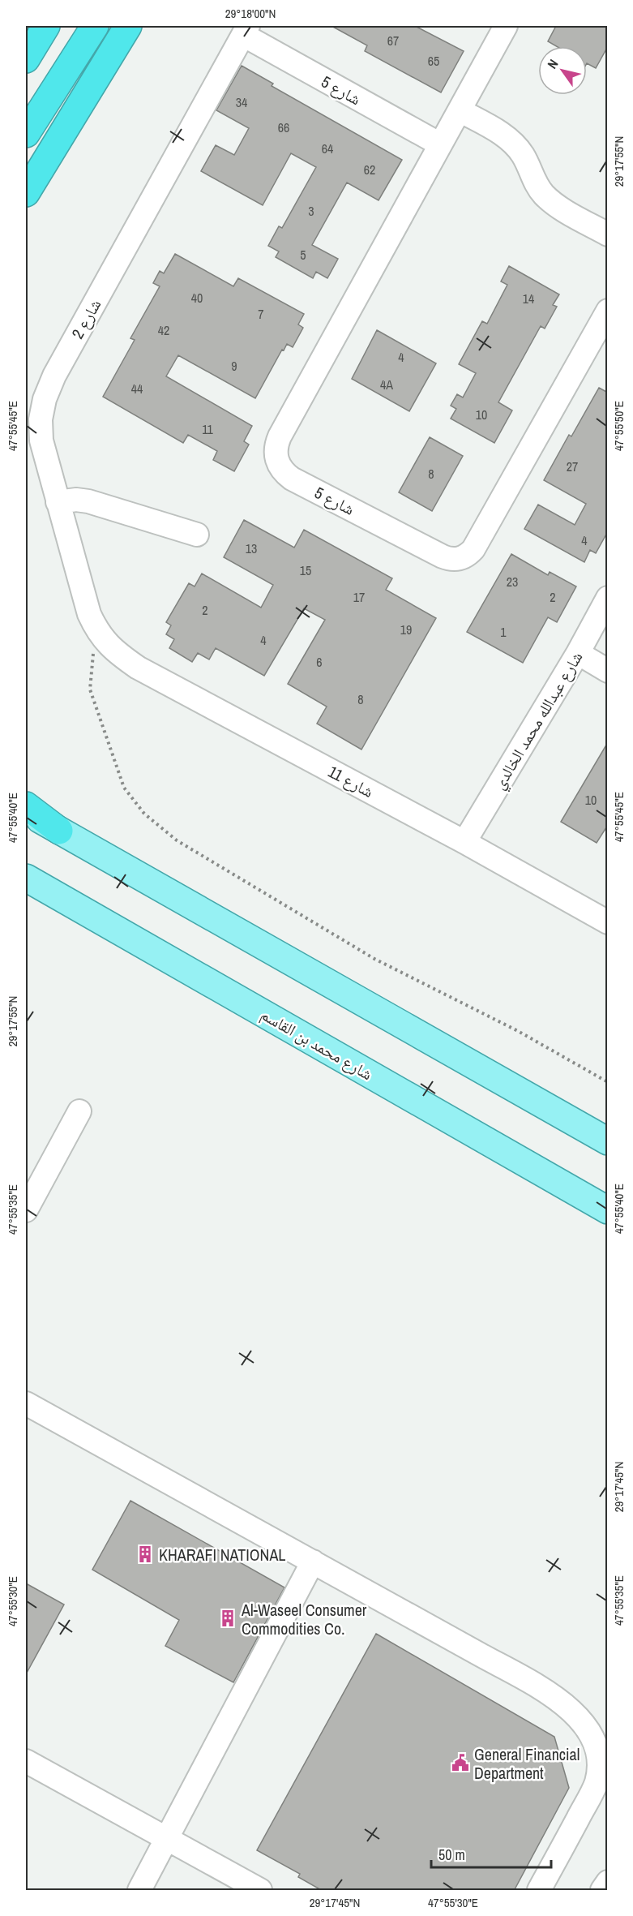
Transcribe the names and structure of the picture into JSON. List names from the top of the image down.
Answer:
{
  "streets": {
    "main road": ["شارع محمد بن القاسم"],
    "street": [
      "شارع 5",
      "شارع 2",
      "شارع عبدالله محمد الخالدي",
      "شارع 11"
    ]
  },
  "crossings": [
    ["شارع 5", "شارع 2"],
    ["شارع 2", "شارع 11"],
    ["شارع عبدالله محمد الخالدي", "شارع 11"]
  ],
  "places": {
    "building": ["KHARAFI NATIONAL", "Al-Waseel Consumer Commodities Co."],
    "public building": ["General Financial Department"]
  },
  "house_numbers": [
    "67",
    "65",
    "34",
    "66",
    "64",
    "62",
    "3",
    "5",
    "40",
    "14",
    "7",
    "42",
    "4",
    "9",
    "4A",
    "44",
    "10",
    "11",
    "27",
    "8",
    "4",
    "13",
    "15",
    "23",
    "17",
    "2",
    "2",
    "19",
    "1",
    "4",
    "6",
    "8",
    "10"
  ],
  "scale_bar": "50 m",
  "north": "top left",
  "coordinates": [
    "29°18'00\"N",
    "29°17'55\"N",
    "47°55'50\"E",
    "47°55'45\"E",
    "47°55'40\"E",
    "47°55'35\"E",
    "29°17'45\"N",
    "47°55'30\"E"
  ]
}
